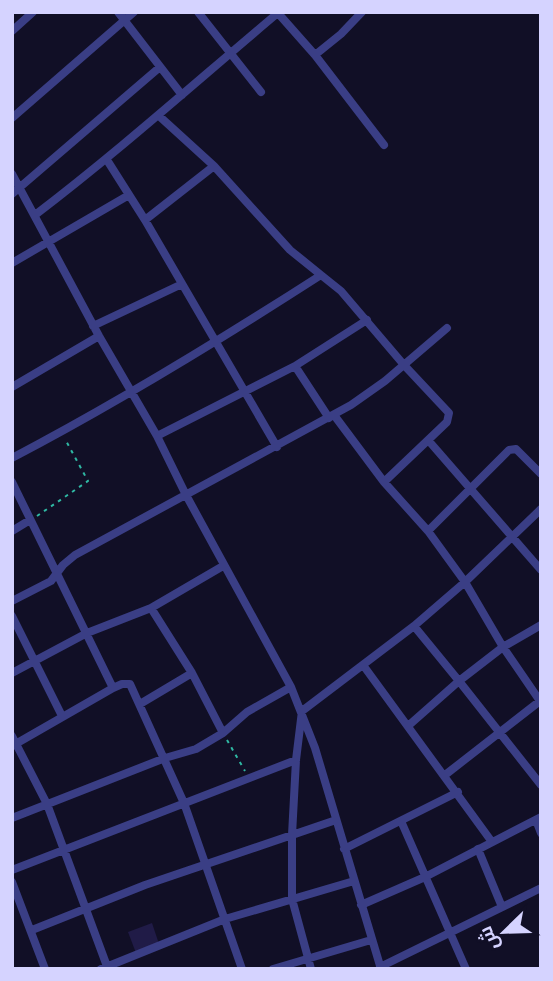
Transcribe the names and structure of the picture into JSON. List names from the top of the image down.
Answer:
{
  "north": "bottom left"
}
